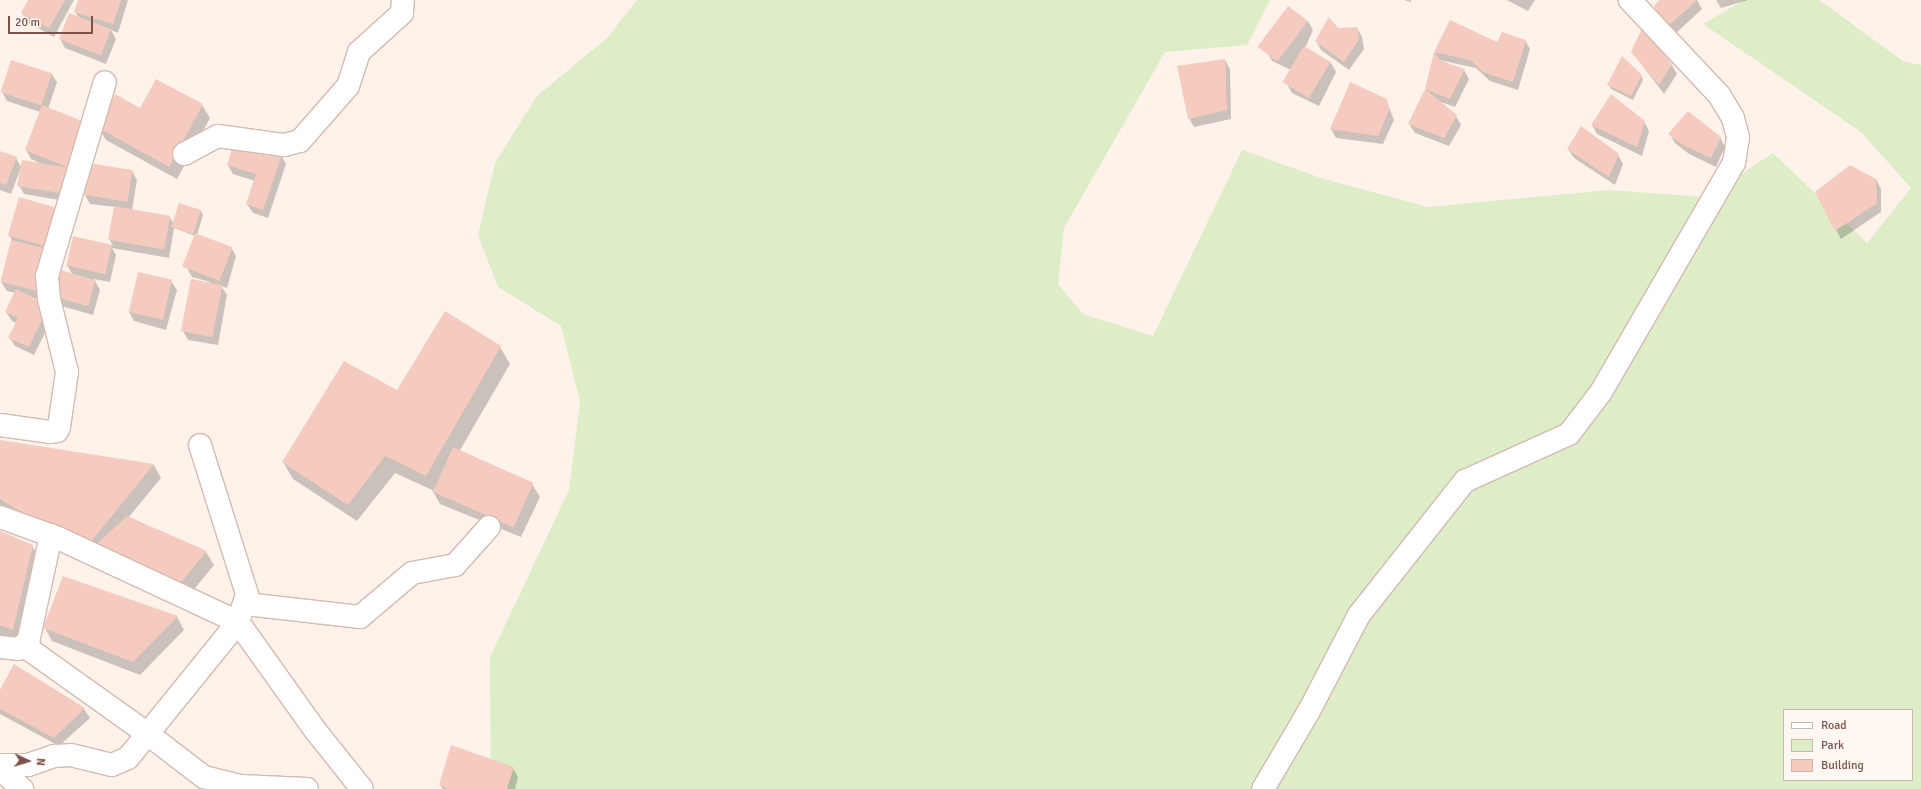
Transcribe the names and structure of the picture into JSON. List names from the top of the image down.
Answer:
{
  "legend": ["Road", "Park", "Building"],
  "scale_bar": "20 m",
  "north": "right"
}
